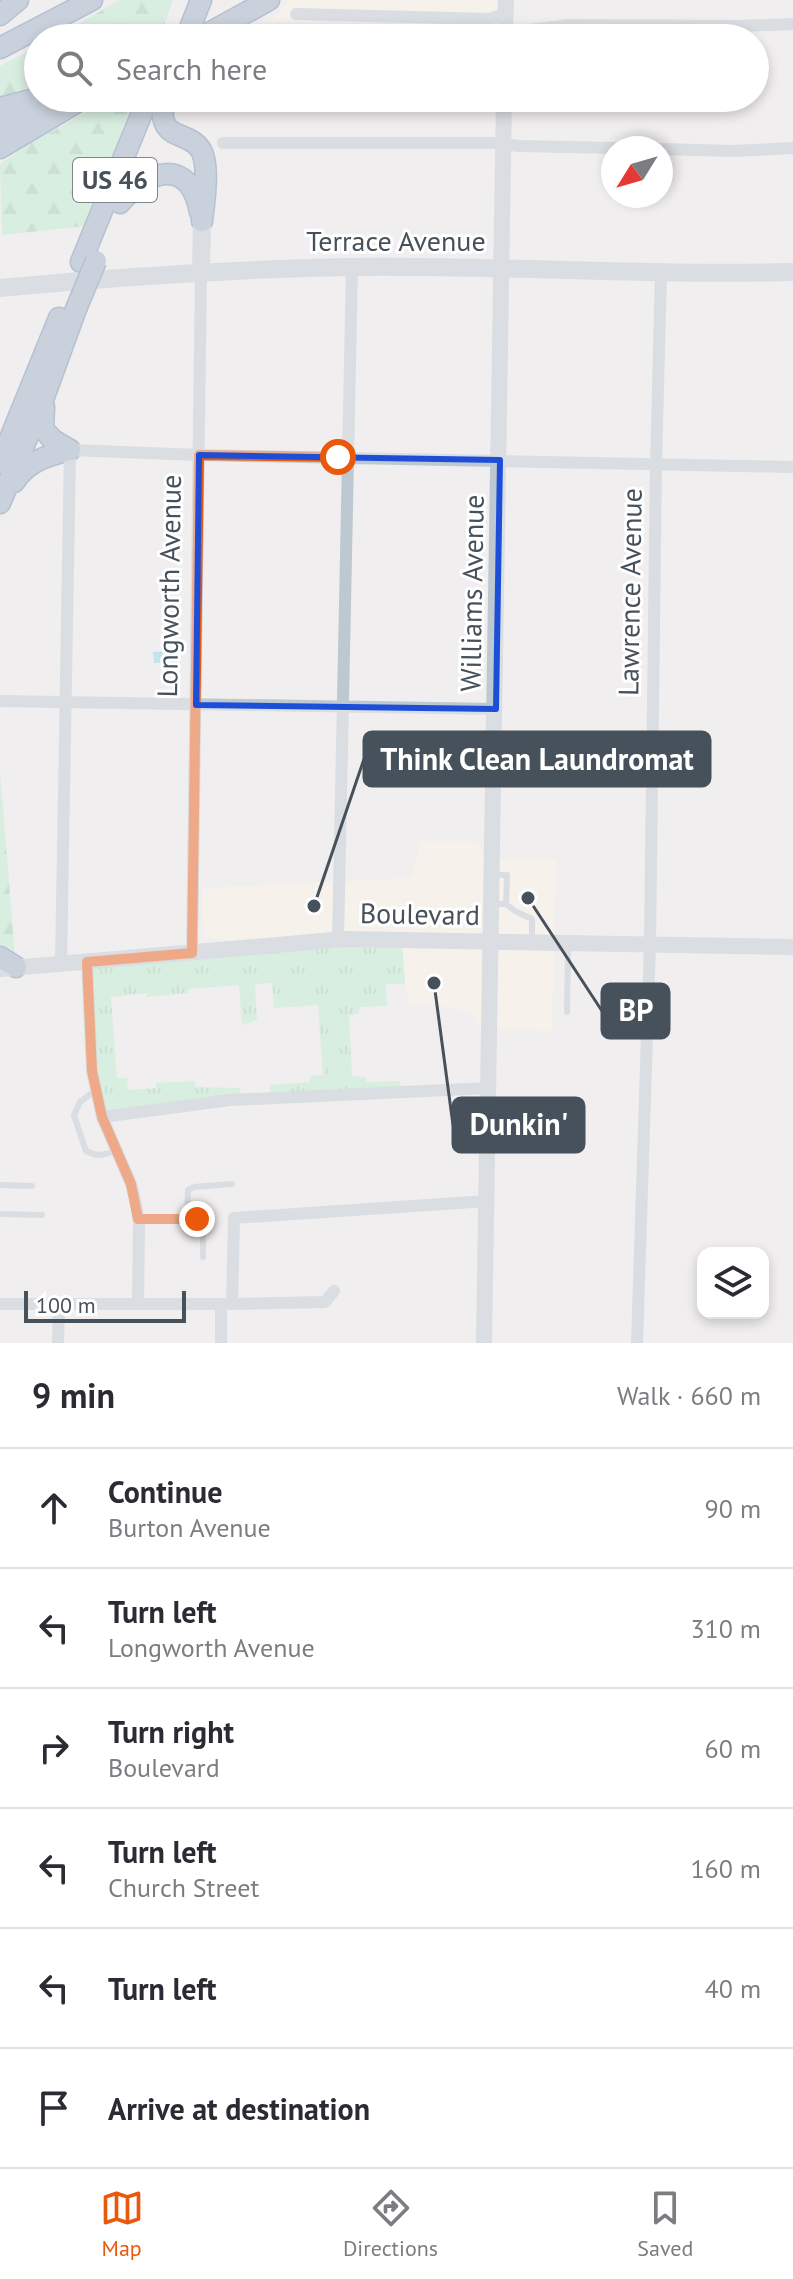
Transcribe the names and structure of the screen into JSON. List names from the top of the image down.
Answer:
{
  "streets": {
    "highway": ["US 46"],
    "main road": ["Terrace Avenue", "Longworth Avenue"],
    "street": ["Lawrence Avenue", "Williams Avenue", "Boulevard"]
  },
  "crossings": [
    ["Terrace Avenue", "Longworth Avenue"],
    ["Terrace Avenue", "Lawrence Avenue"],
    ["Terrace Avenue", "Williams Avenue"],
    ["Longworth Avenue", "Boulevard"],
    ["Lawrence Avenue", "Boulevard"],
    ["Williams Avenue", "Boulevard"]
  ],
  "places": ["BP", "Think Clean Laundromat", "Dunkin'"],
  "scale_bar": "100 m",
  "north": "bottom left",
  "page": {
    "search": "Search here",
    "scale": "100 m",
    "heading": ["9 min", "Walk · 660 m"],
    "list": [
      ["Continue", "Burton Avenue", "90 m"],
      ["Turn left", "Longworth Avenue", "310 m"],
      ["Turn right", "Boulevard", "60 m"],
      ["Turn left", "Church Street", "160 m"],
      ["Turn left", "40 m"],
      "Arrive at destination"
    ],
    "nav": ["Map", "Directions", "Saved"]
  }
}
